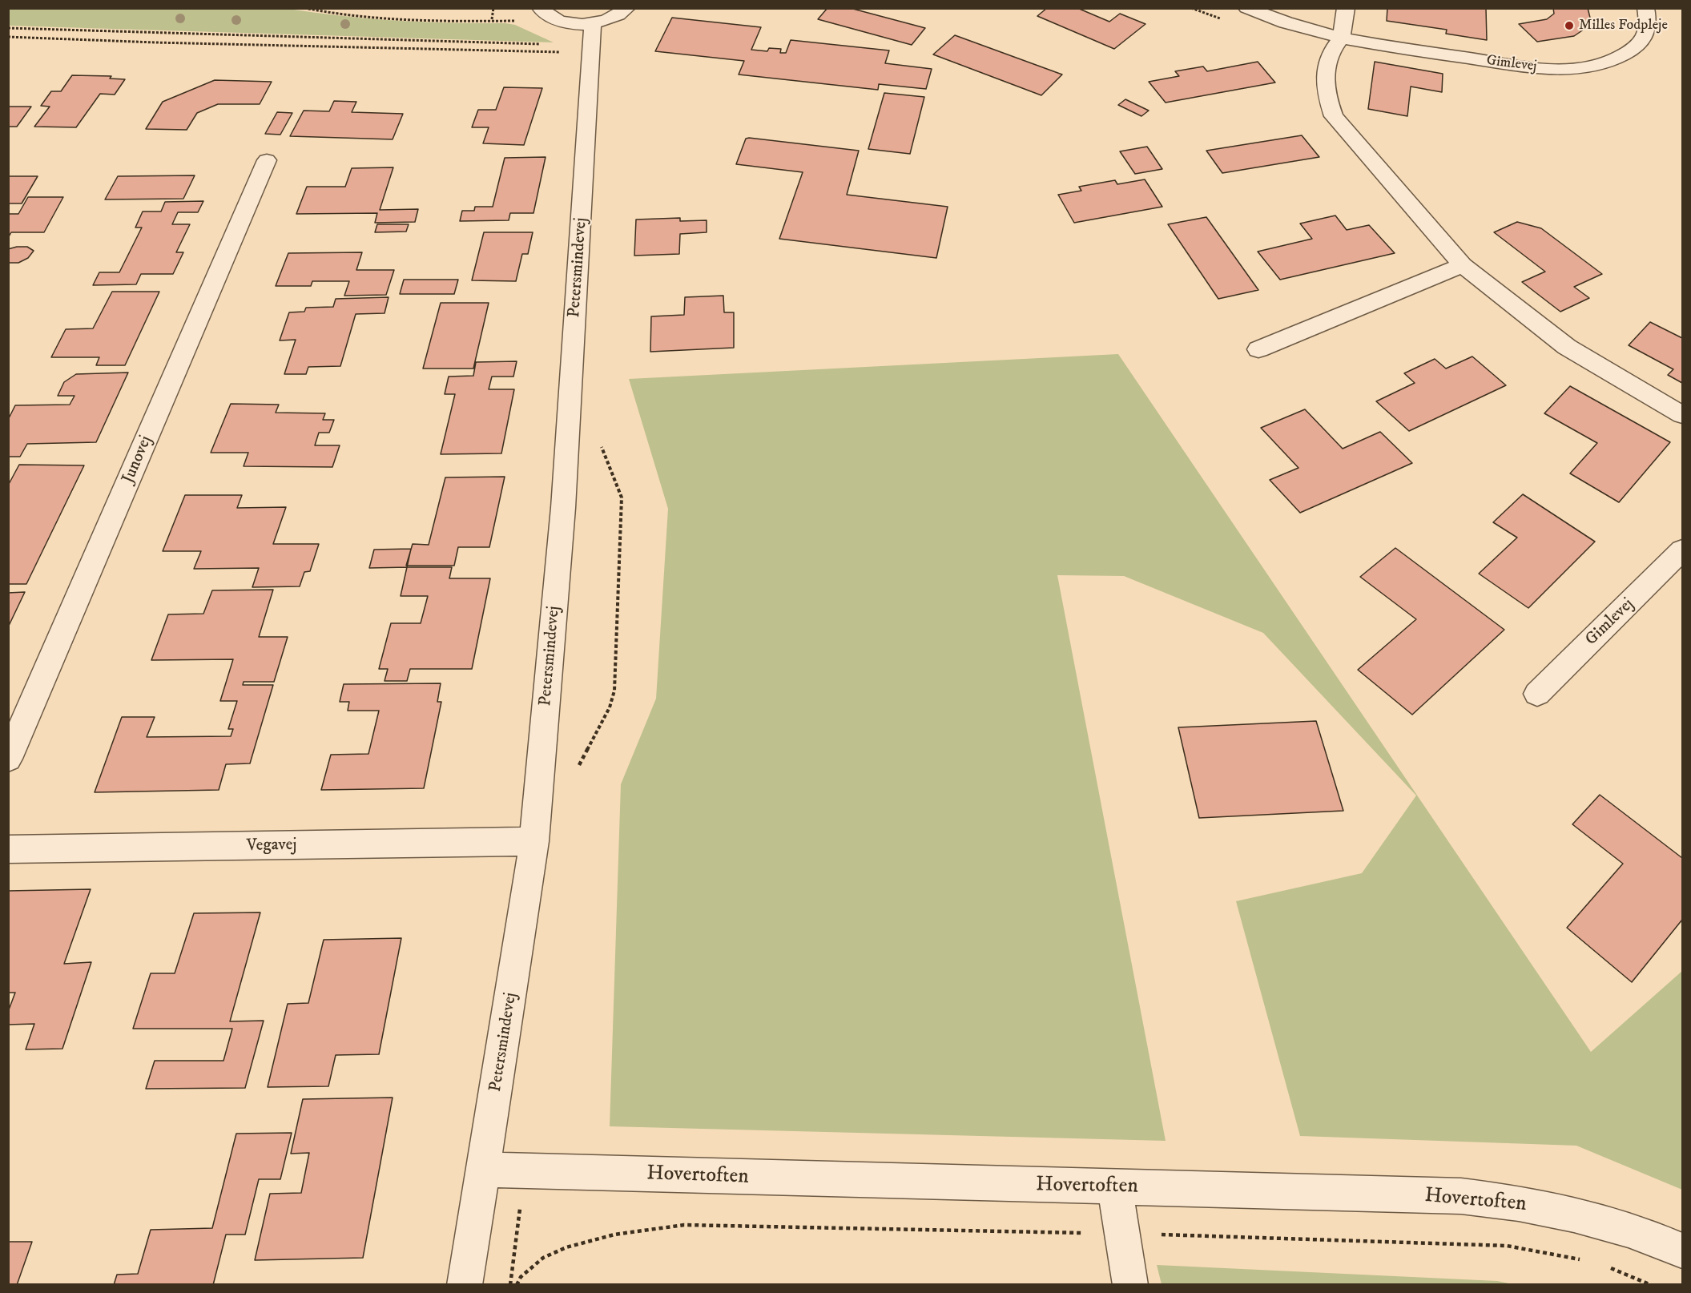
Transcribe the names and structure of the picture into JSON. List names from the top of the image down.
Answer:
{
  "streets": {
    "street": [
      "Gimlevej",
      "Petersmindevej",
      "Junovej",
      "Vegavej",
      "Hovertoften"
    ]
  },
  "crossings": [
    ["Petersmindevej", "Vegavej"],
    ["Petersmindevej", "Hovertoften"]
  ],
  "places": ["Milles Fodpleje"]
}
